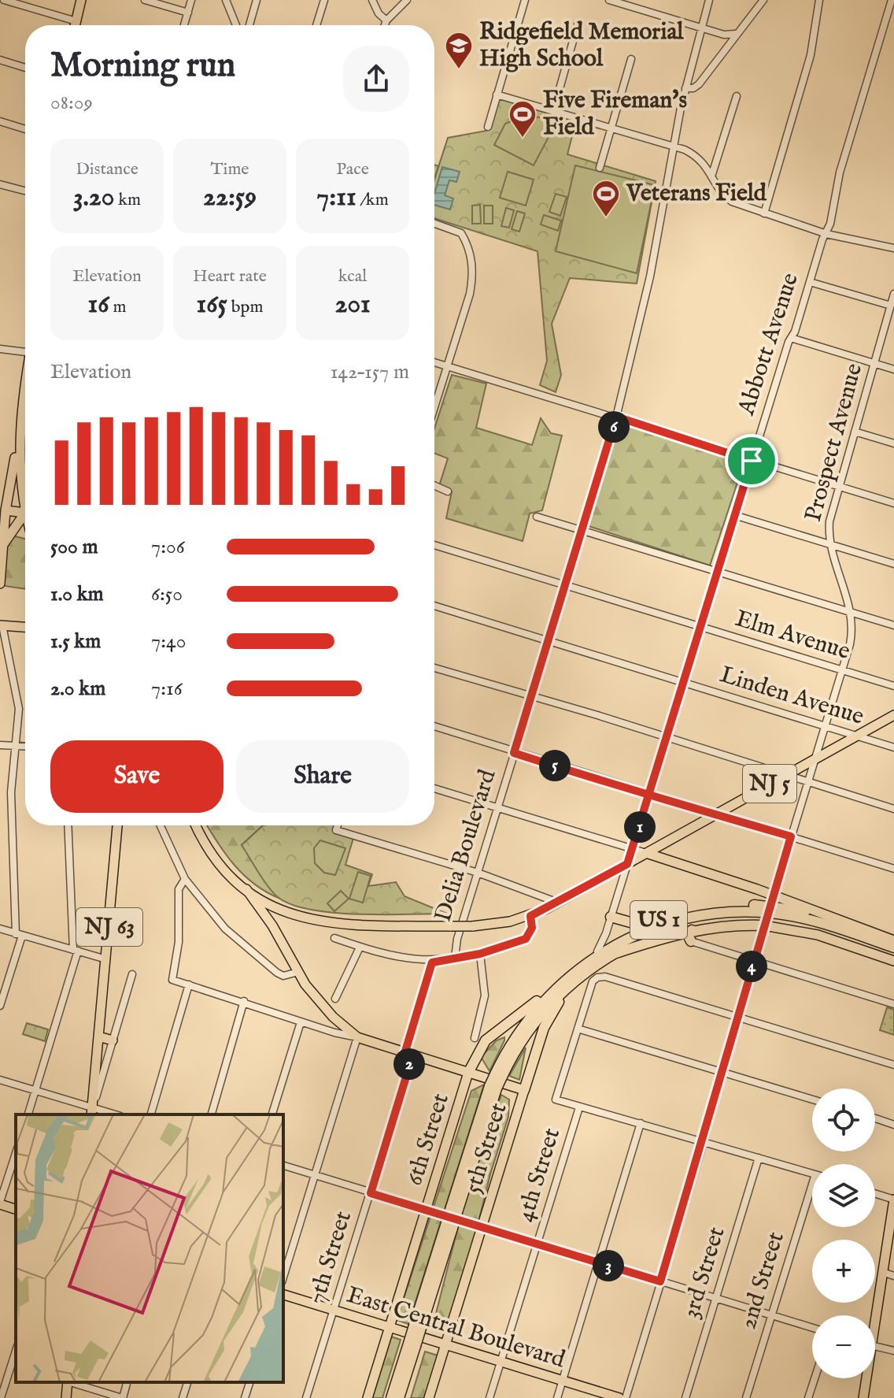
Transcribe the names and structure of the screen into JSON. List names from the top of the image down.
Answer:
{
  "streets": {
    "highway": ["US 1"],
    "main road": [
      "NJ 5",
      "NJ 63",
      "6th Street",
      "5th Street",
      "East Central Boulevard"
    ],
    "street": [
      "Abbott Avenue",
      "Prospect Avenue",
      "Elm Avenue",
      "Linden Avenue",
      "Delia Boulevard",
      "4th Street",
      "7th Street",
      "3rd Street",
      "2nd Street"
    ]
  },
  "crossings": [
    ["Abbott Avenue", "Elm Avenue"],
    ["Abbott Avenue", "Linden Avenue"],
    ["Abbott Avenue", "NJ 5"],
    ["Abbott Avenue", "US 1"],
    ["Prospect Avenue", "Elm Avenue"],
    ["Prospect Avenue", "Linden Avenue"],
    ["Prospect Avenue", "NJ 5"],
    ["Prospect Avenue", "US 1"],
    ["Elm Avenue", "Delia Boulevard"],
    ["Linden Avenue", "NJ 5"],
    ["Linden Avenue", "Delia Boulevard"],
    ["6th Street", "East Central Boulevard"],
    ["5th Street", "East Central Boulevard"],
    ["4th Street", "East Central Boulevard"],
    ["7th Street", "East Central Boulevard"]
  ],
  "places": {
    "school or university": ["Ridgefield Memorial High School"],
    "sports": ["Five Fireman's Field", "Veterans Field"]
  },
  "page": {
    "heading": ["Morning run", "08:09"],
    "stats": [
      ["Distance", "3.20 km"],
      ["Time", "22:59"],
      ["Pace", "7:11 /km"],
      ["Elevation", "16 m"],
      ["Heart rate", "165 bpm"],
      ["kcal", "201"]
    ],
    "chart": ["Elevation", "142–157 m"],
    "pins": [
      "6",
      "5",
      "1",
      "4",
      "2",
      "3"
    ],
    "list": [
      {
        "name": "500 m",
        "note": "7:06"
      },
      {
        "name": "1.0 km",
        "note": "6:50"
      },
      {
        "name": "1.5 km",
        "note": "7:40"
      },
      {
        "name": "2.0 km",
        "note": "7:16"
      }
    ],
    "buttons": ["Save", "Share"],
    "map_buttons": ["+", "−"]
  }
}
